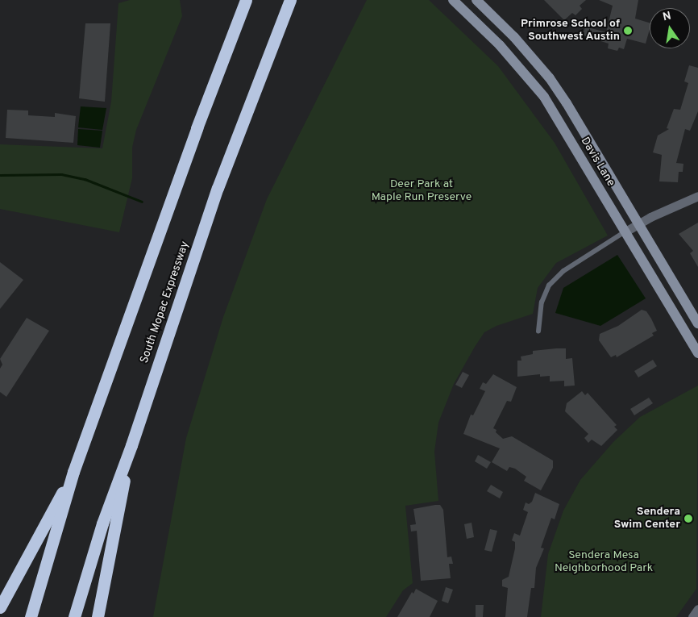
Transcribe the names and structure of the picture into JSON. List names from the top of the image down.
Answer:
{
  "streets": {
    "highway": ["South Mopac Expressway"],
    "main road": ["Davis Lane"]
  },
  "parks": ["Deer Park at Maple Run Preserve", "Sendera Mesa Neighborhood Park"],
  "places": ["Primrose School of Southwest Austin", "Sendera Swim Center"],
  "north": "top"
}
